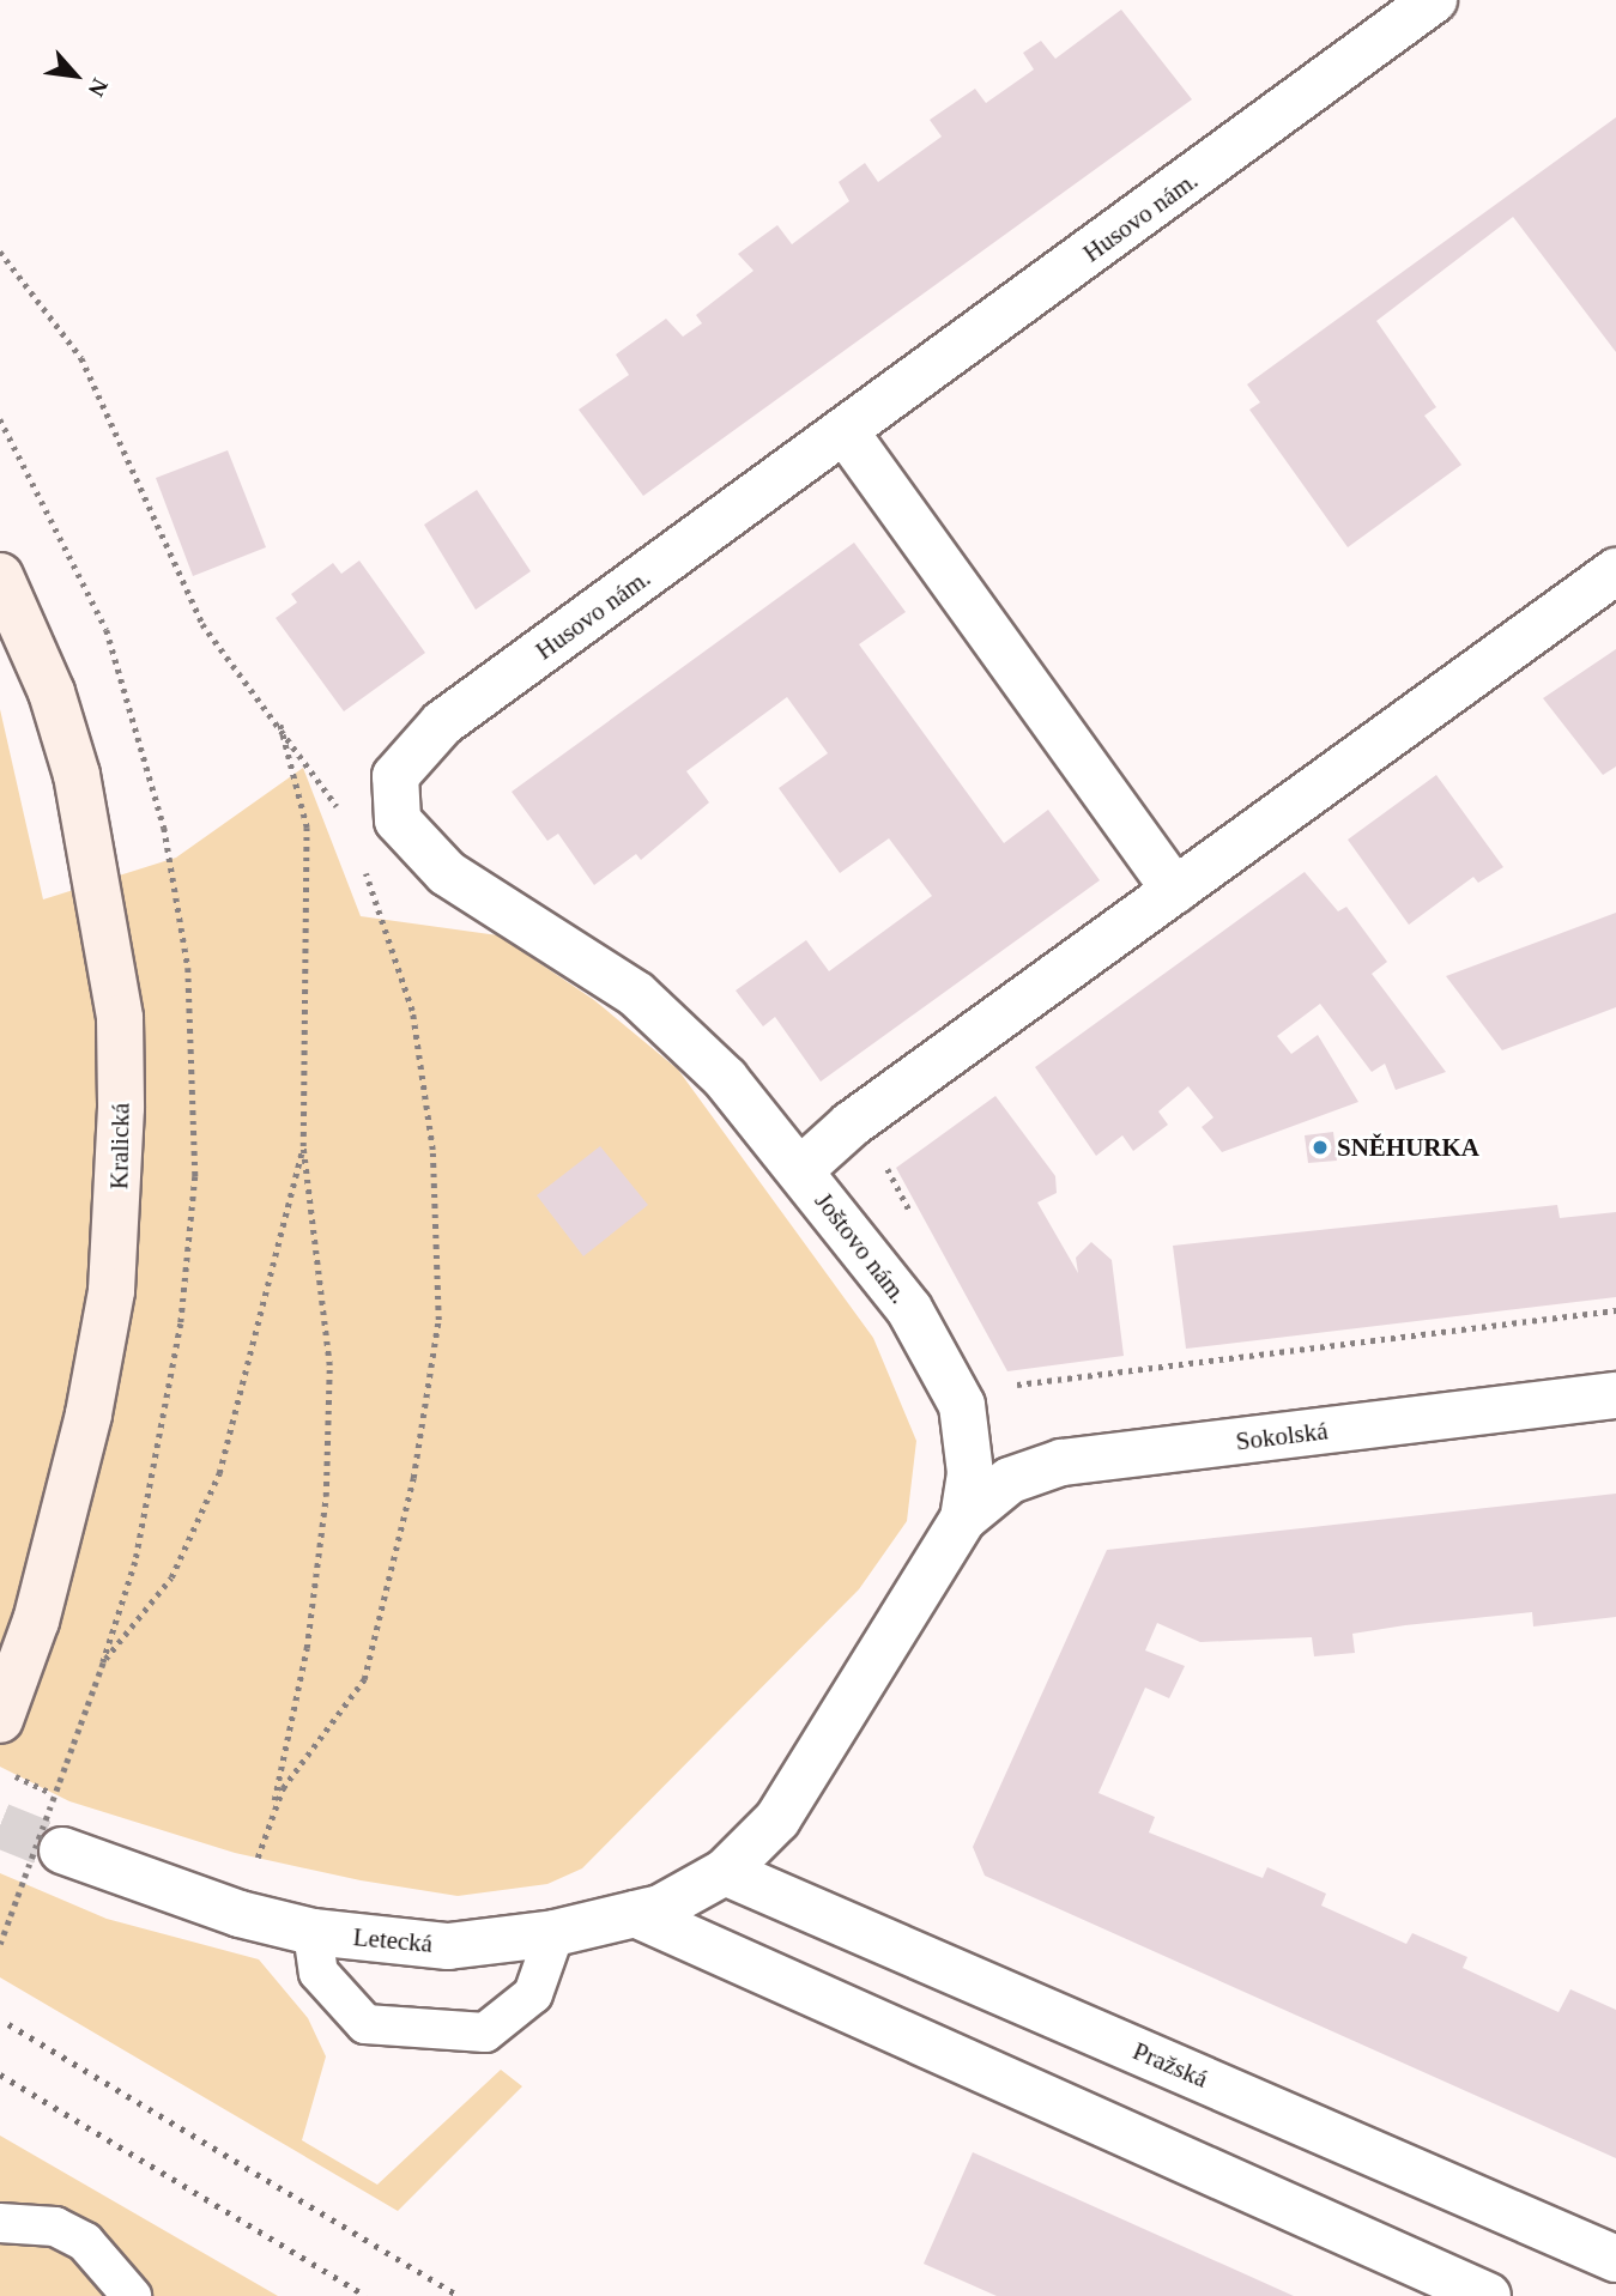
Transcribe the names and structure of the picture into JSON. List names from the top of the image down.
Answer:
{
  "streets": {
    "main road": ["Kralická"],
    "street": [
      "Husovo nám.",
      "Joštovo nám.",
      "Sokolská",
      "Letecká",
      "Pražská"
    ]
  },
  "crossings": [
    ["Husovo nám.", "Joštovo nám."],
    ["Joštovo nám.", "Sokolská"],
    ["Joštovo nám.", "Letecká"],
    ["Joštovo nám.", "Pražská"],
    ["Letecká", "Pražská"]
  ],
  "places": ["SNĚHURKA"],
  "north": "bottom right"
}
